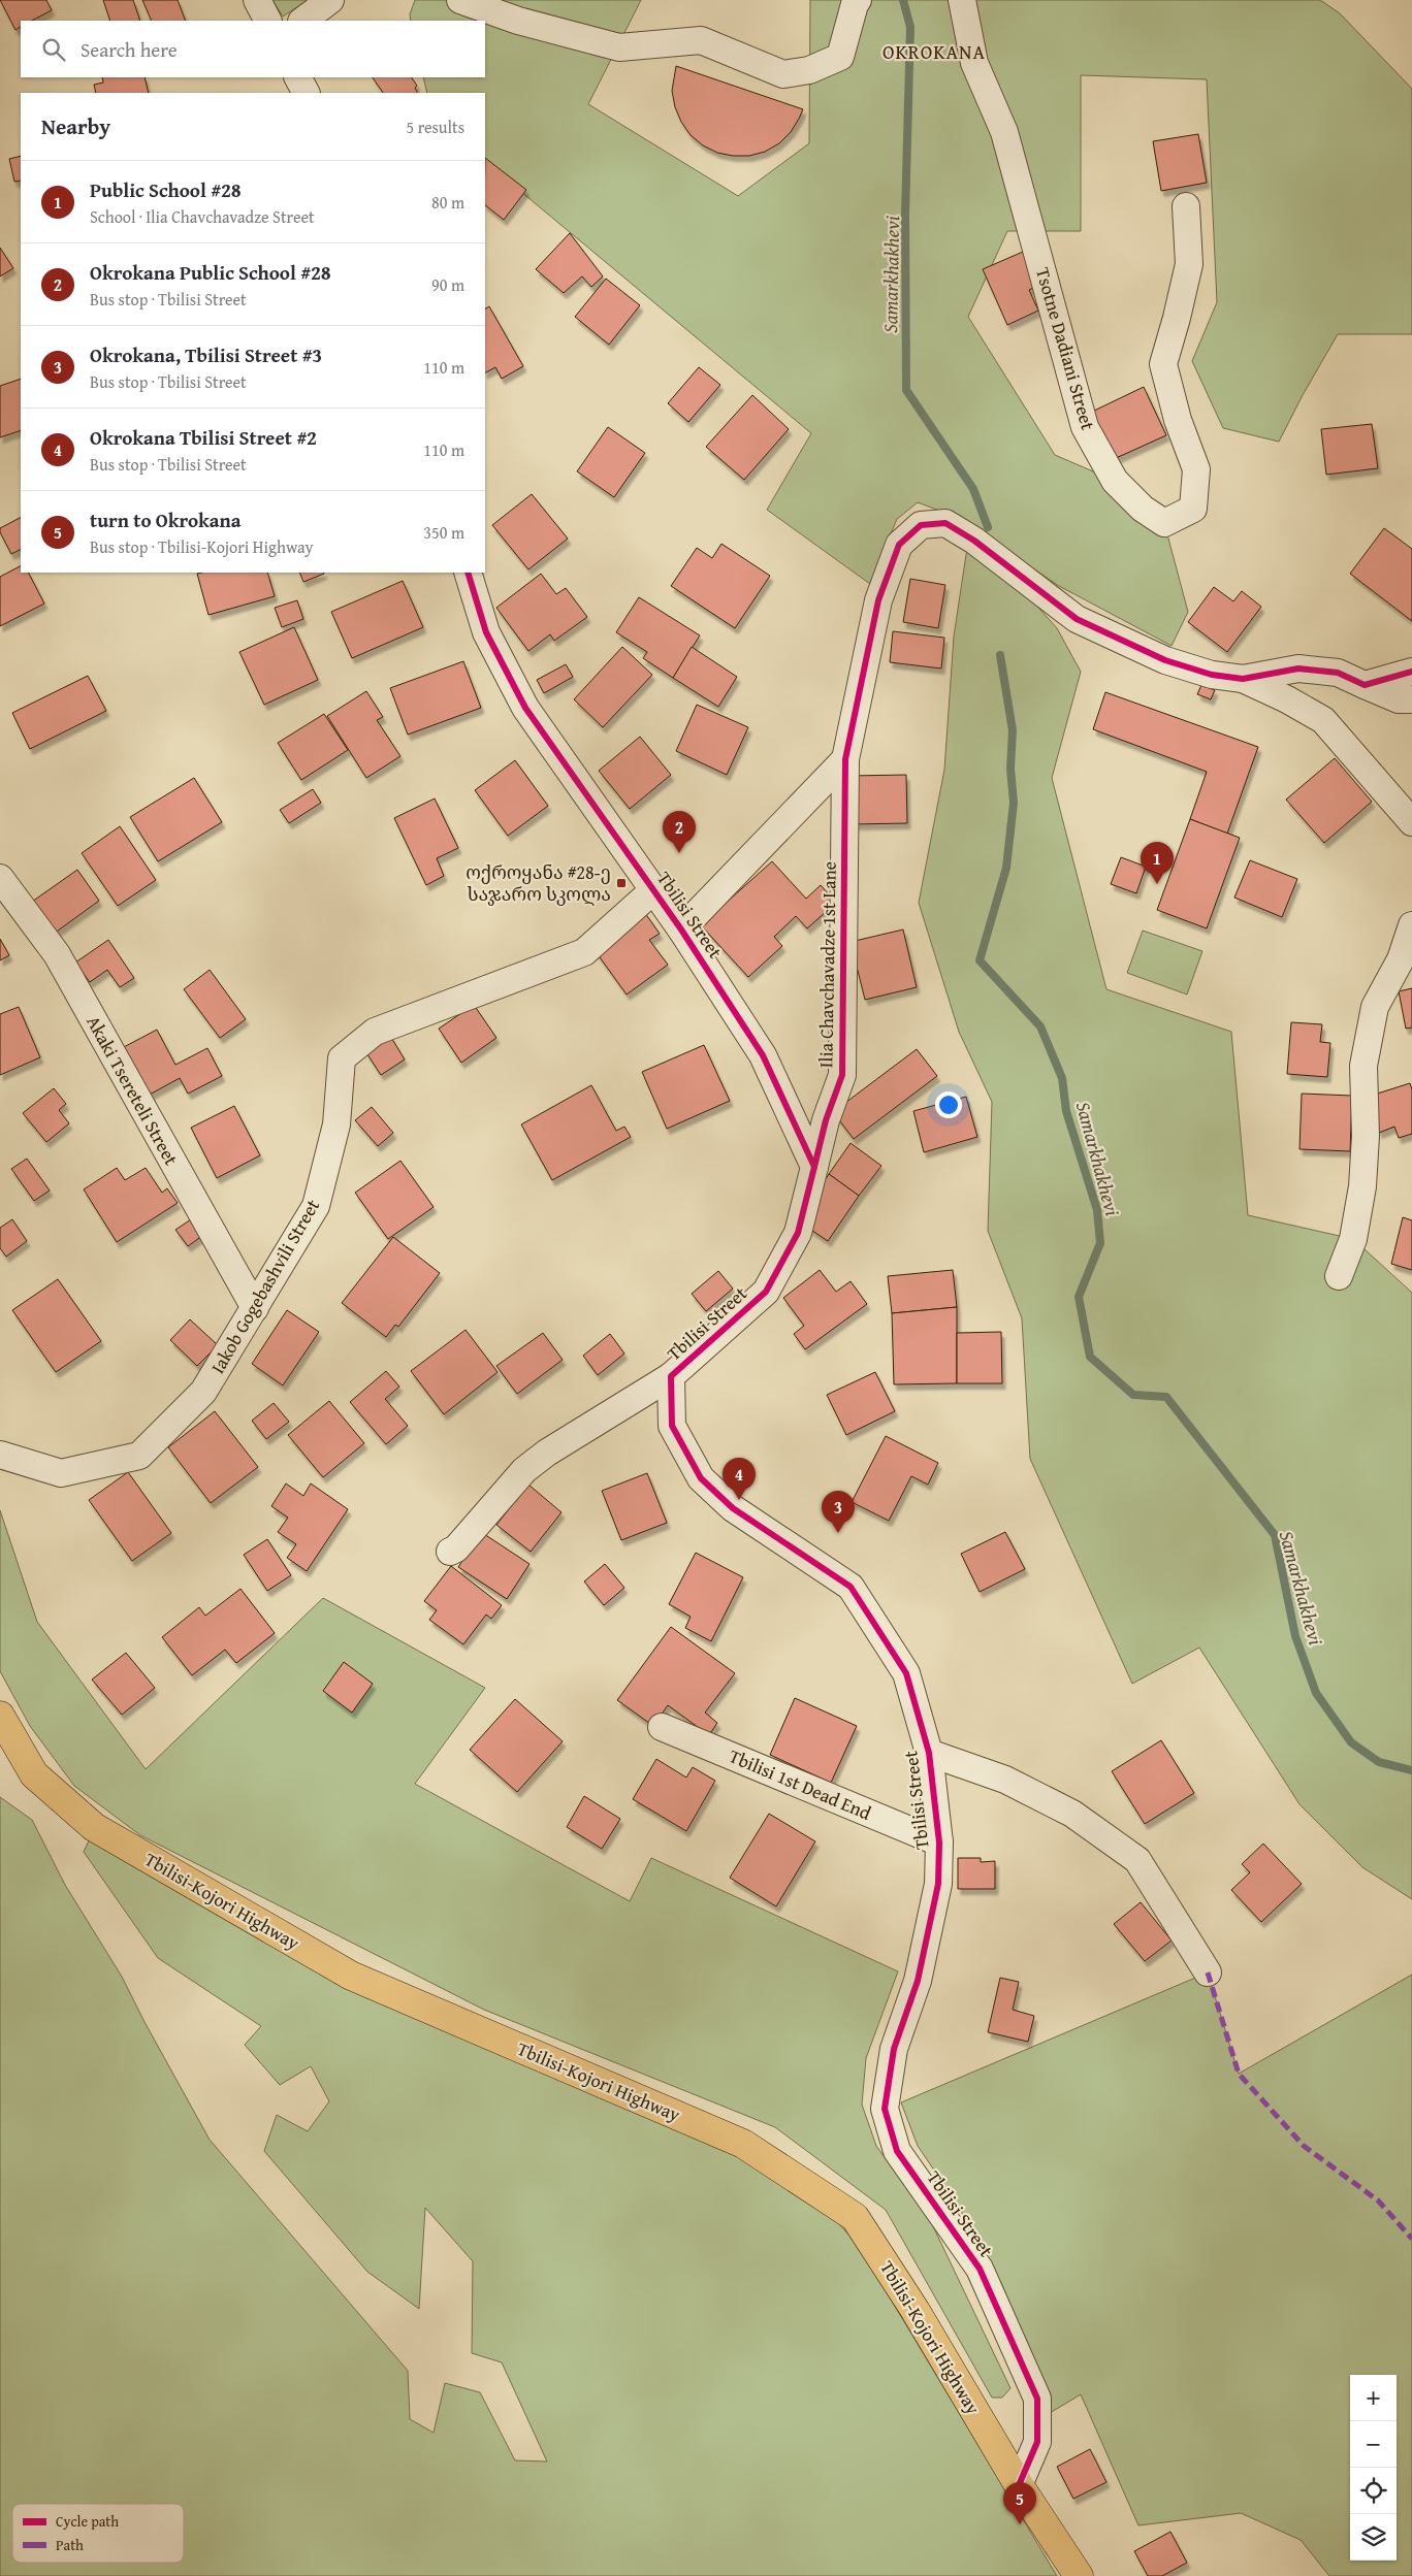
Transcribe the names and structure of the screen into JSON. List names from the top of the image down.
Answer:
{
  "streets": {
    "main road": ["Tbilisi-Kojori Highway"],
    "street": [
      "Tsotne Dadiani Street",
      "Tbilisi Street",
      "Ilia Chavchavadze 1st Lane",
      "Akaki Tsereteli Street",
      "Iakob Gogebashvili Street",
      "Tbilisi 1st Dead End"
    ]
  },
  "crossings": [
    ["Tbilisi Street", "Ilia Chavchavadze 1st Lane"],
    ["Tbilisi Street", "Iakob Gogebashvili Street"],
    ["Tbilisi Street", "Tbilisi 1st Dead End"],
    ["Tbilisi Street", "Tbilisi-Kojori Highway"],
    ["Akaki Tsereteli Street", "Iakob Gogebashvili Street"]
  ],
  "districts": ["OKROKANA"],
  "water": ["Samarkhakhevi"],
  "places": {
    "transit": ["ოქროყანა #28-ე საჯარო სკოლა"]
  },
  "legend": ["Cycle path", "Path"],
  "page": {
    "search": "Search here",
    "heading": ["Nearby", "5 results"],
    "list": [
      {
        "mark": "1",
        "name": "Public School #28",
        "note": "School · Ilia Chavchavadze Street",
        "value": "80 m"
      },
      {
        "mark": "2",
        "name": "Okrokana Public School #28",
        "note": "Bus stop · Tbilisi Street",
        "value": "90 m"
      },
      {
        "mark": "3",
        "name": "Okrokana, Tbilisi Street #3",
        "note": "Bus stop · Tbilisi Street",
        "value": "110 m"
      },
      {
        "mark": "4",
        "name": "Okrokana Tbilisi Street #2",
        "note": "Bus stop · Tbilisi Street",
        "value": "110 m"
      },
      {
        "mark": "5",
        "name": "turn to Okrokana",
        "note": "Bus stop · Tbilisi-Kojori Highway",
        "value": "350 m"
      }
    ],
    "pins": [
      "2",
      "1",
      "4",
      "3",
      "5"
    ],
    "map_buttons": ["+", "−"]
  }
}
